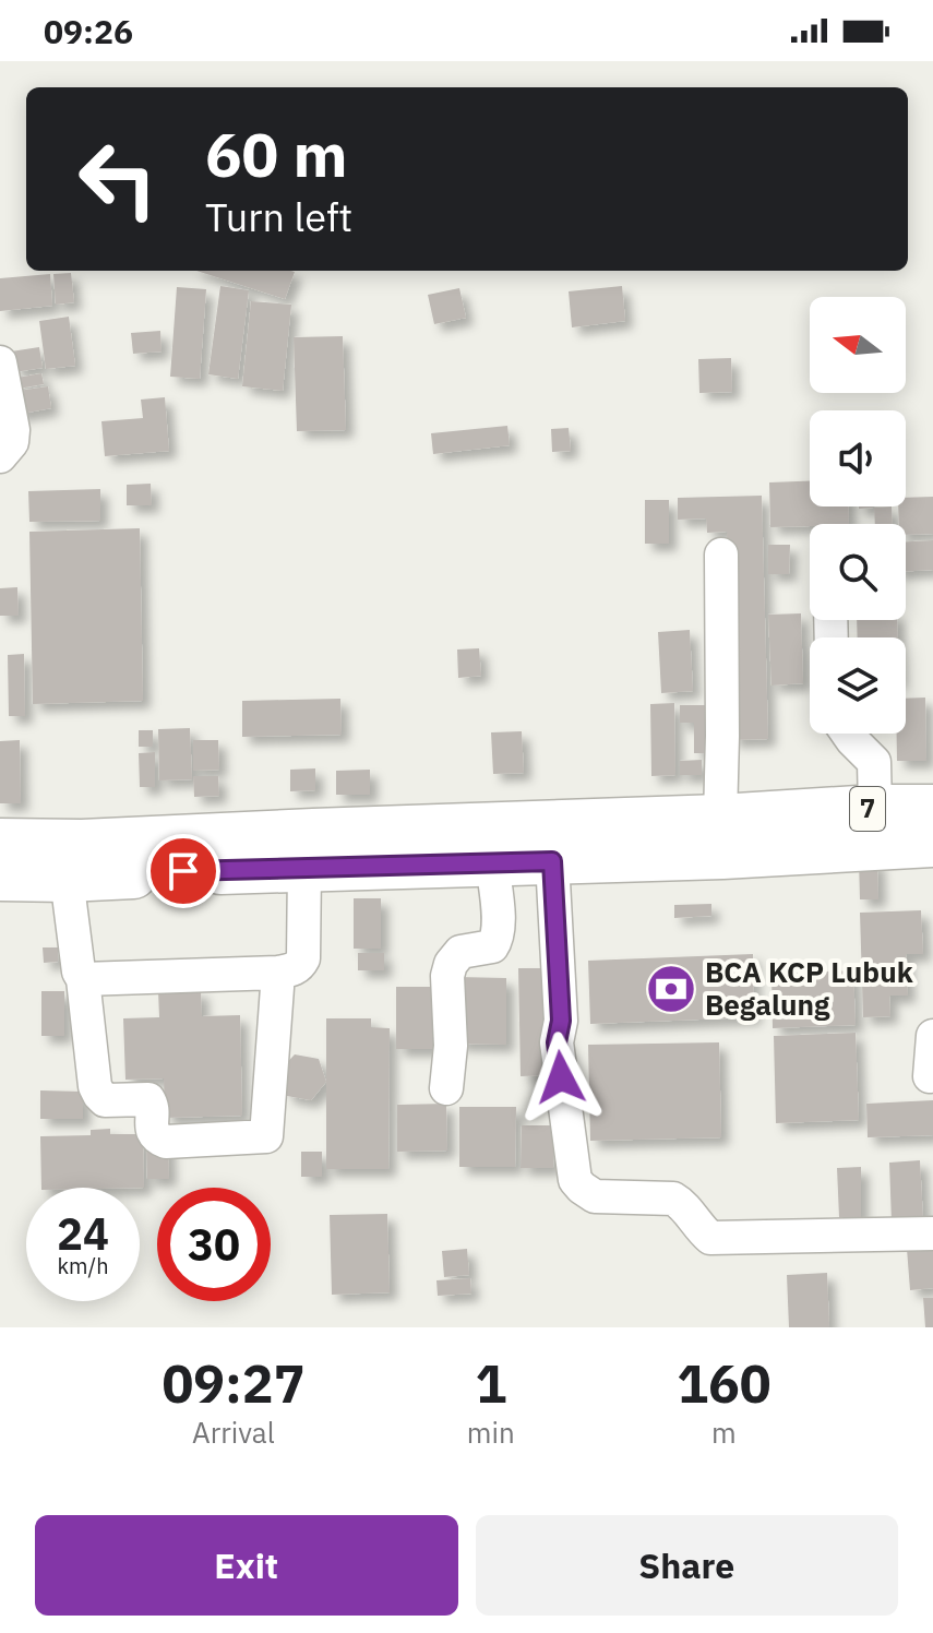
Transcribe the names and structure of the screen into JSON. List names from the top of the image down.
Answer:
{
  "streets": {
    "highway": ["7"]
  },
  "places": {
    "bank": ["BCA KCP Lubuk Begalung"]
  },
  "north": "left",
  "page": {
    "status": "09:26",
    "turn": ["60 m", "Turn left"],
    "speed": "24 km/h",
    "limit": "30",
    "eta": [
      "09:27",
      "Arrival",
      "1",
      "min",
      "160",
      "m"
    ],
    "buttons": ["Exit", "Share"]
  }
}
